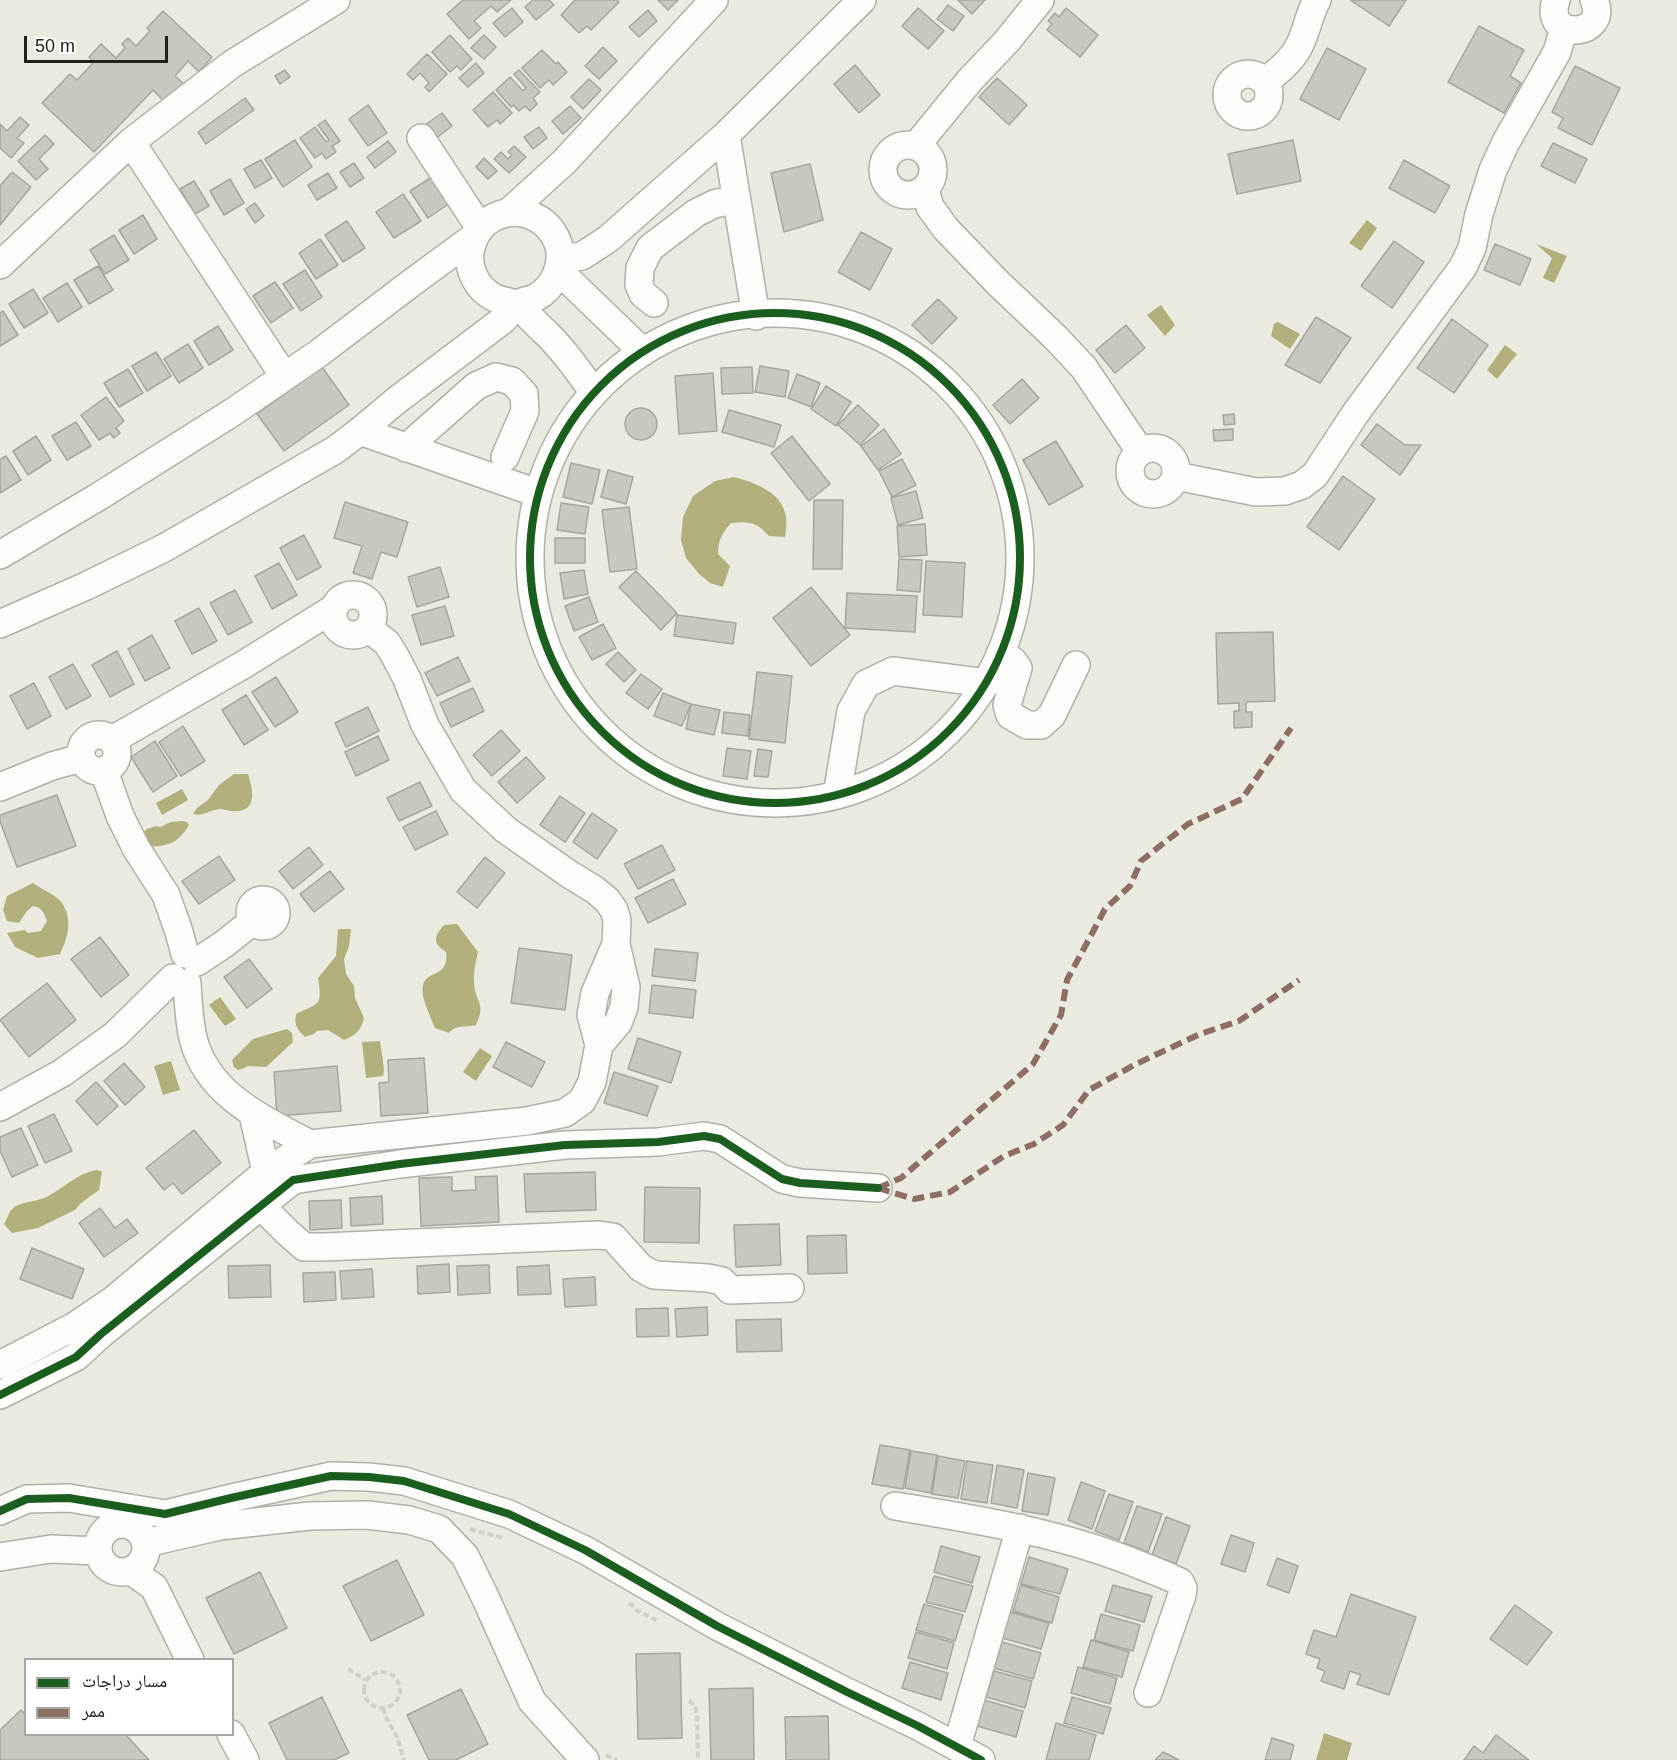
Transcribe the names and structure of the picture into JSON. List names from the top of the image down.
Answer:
{
  "legend": ["مسار دراجات", "ممر"],
  "scale_bar": "50 m"
}
